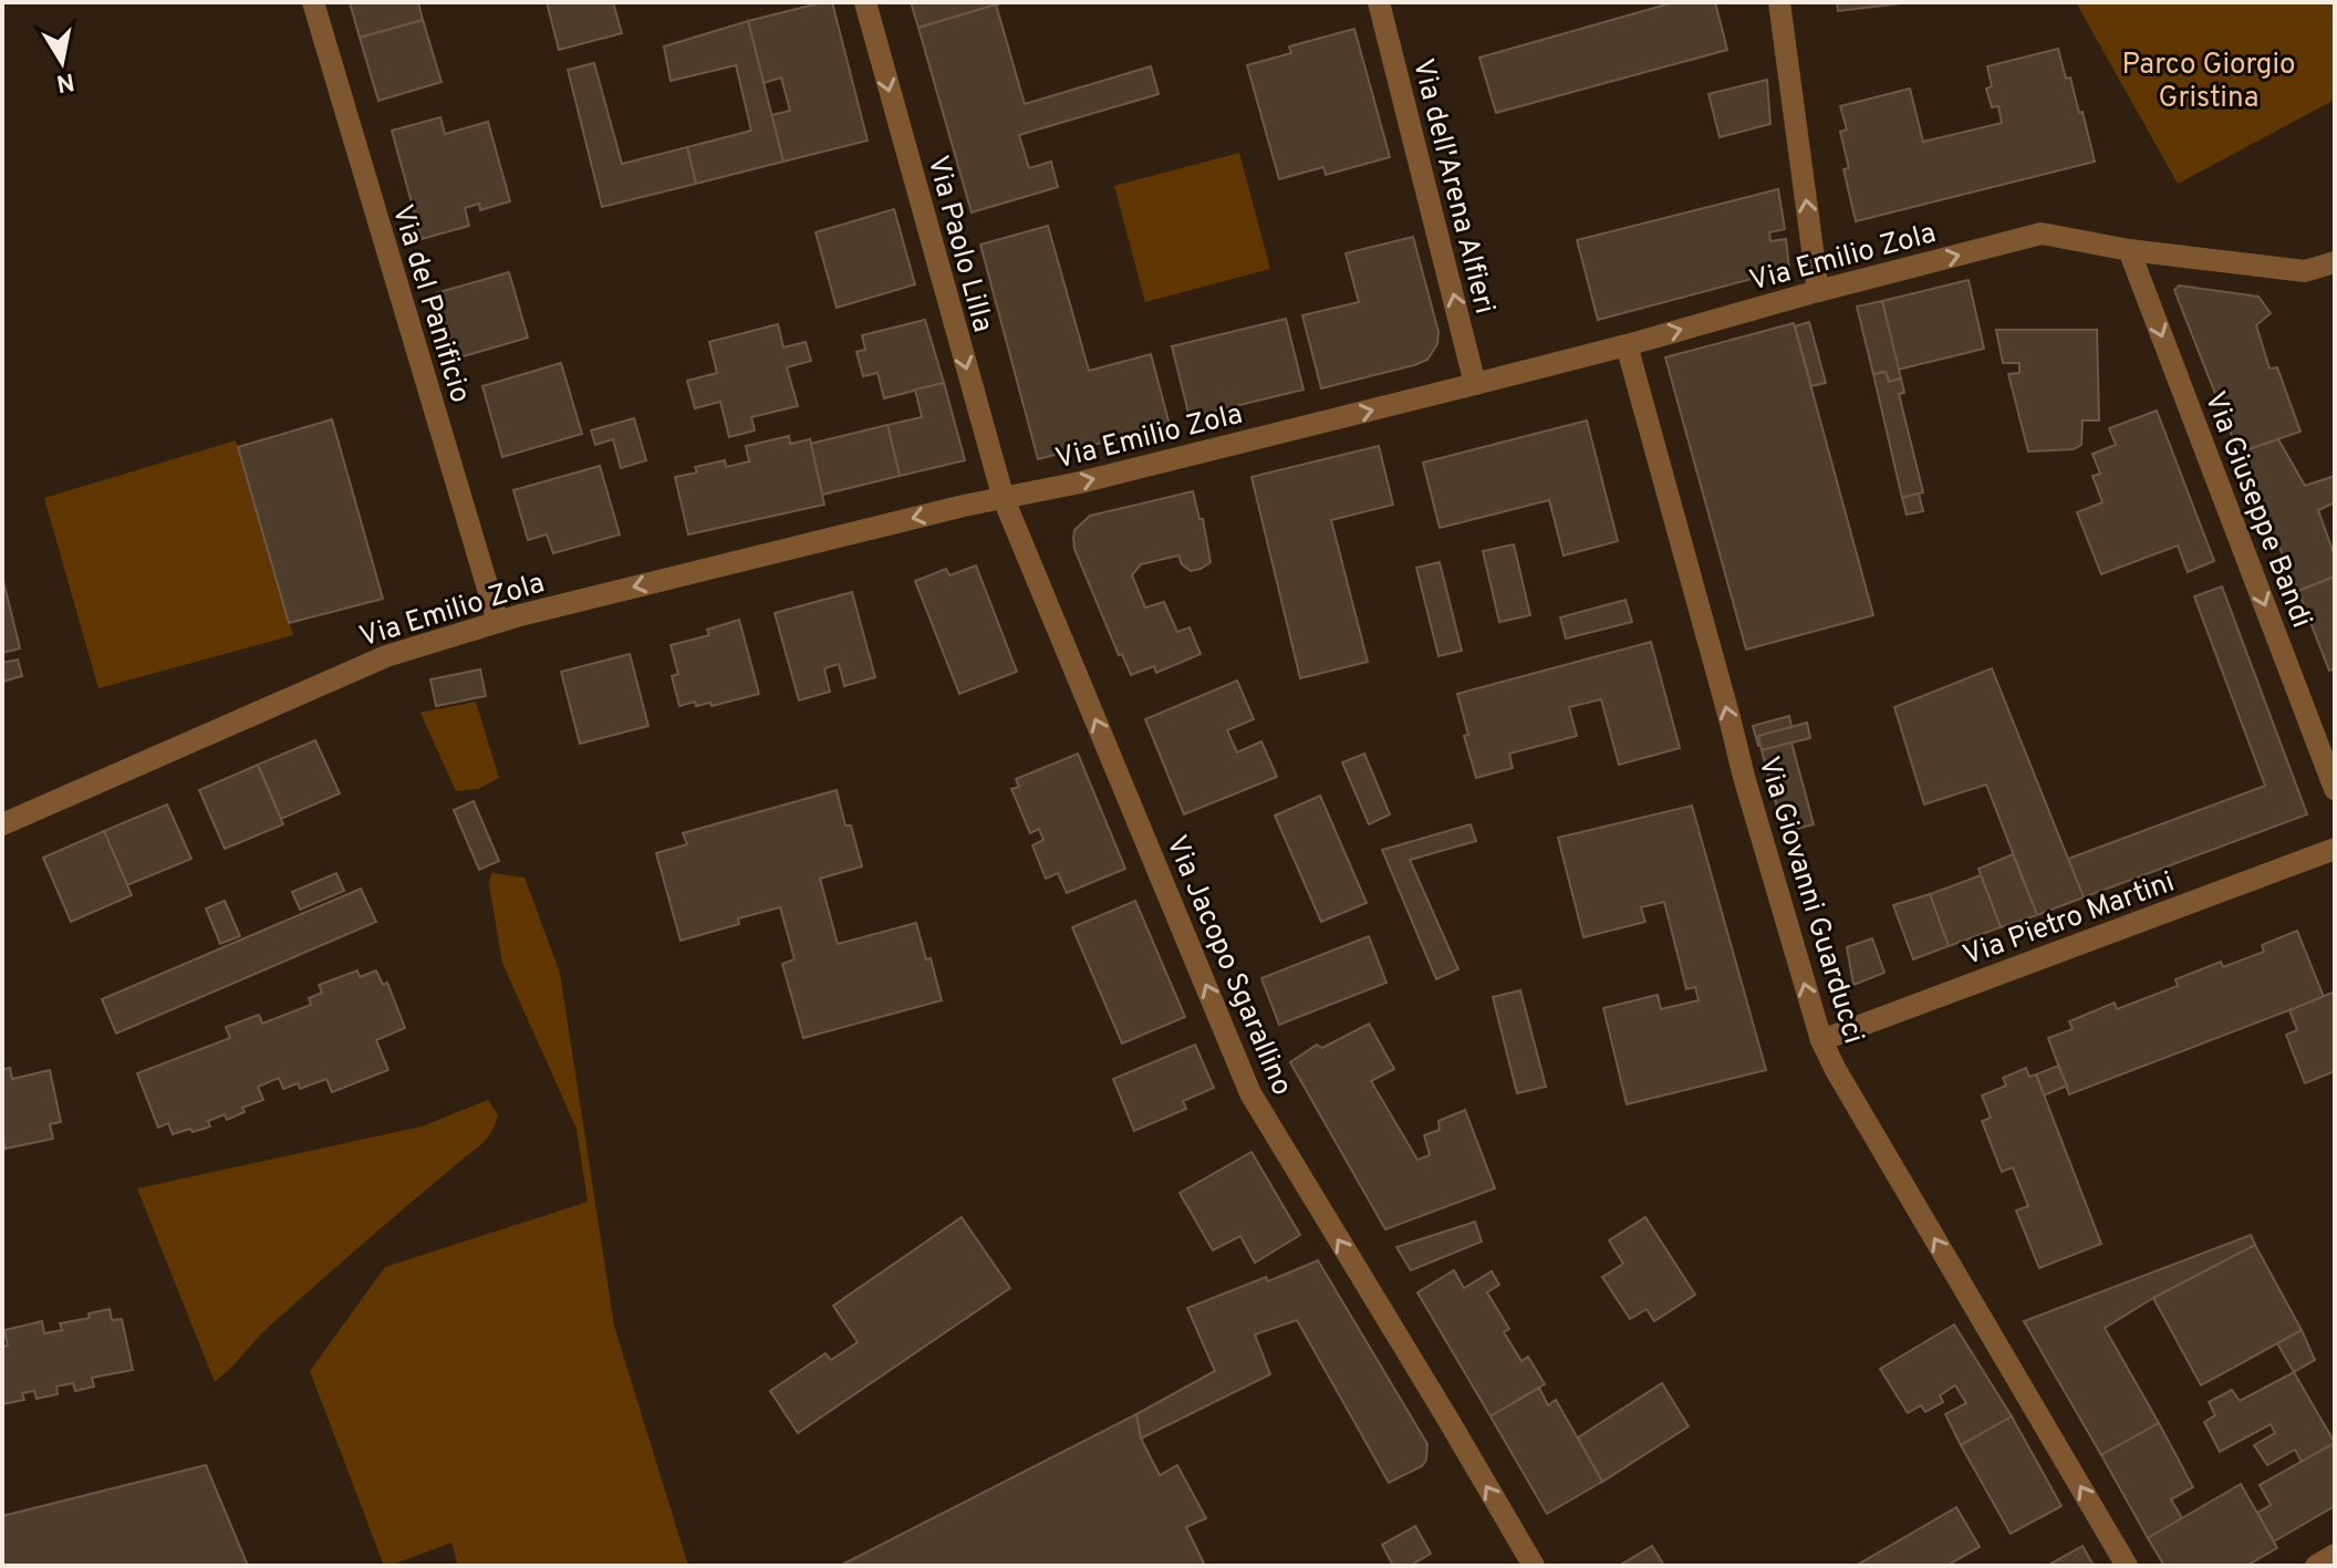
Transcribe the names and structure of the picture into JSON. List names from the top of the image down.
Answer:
{
  "streets": {
    "street": [
      "Via dell'Arena Alfieri",
      "Via Paolo Lilla",
      "Via Emilio Zola",
      "Via del Panificio",
      "Via Giuseppe Bandi",
      "Via Giovanni Guarducci",
      "Via Pietro Martini",
      "Via Jacopo Sgarallino"
    ]
  },
  "crossings": [
    ["Via dell'Arena Alfieri", "Via Emilio Zola"],
    ["Via Paolo Lilla", "Via Emilio Zola"],
    ["Via Paolo Lilla", "Via Jacopo Sgarallino"],
    ["Via Emilio Zola", "Via del Panificio"],
    ["Via Emilio Zola", "Via Giuseppe Bandi"],
    ["Via Emilio Zola", "Via Giovanni Guarducci"],
    ["Via Emilio Zola", "Via Jacopo Sgarallino"],
    ["Via Giovanni Guarducci", "Via Pietro Martini"]
  ],
  "one_way": [
    "Via dell'Arena Alfieri",
    "Via Paolo Lilla",
    "Via Giuseppe Bandi",
    "Via Giovanni Guarducci",
    "Via Jacopo Sgarallino"
  ],
  "parks": ["Parco Giorgio Gristina"],
  "north": "bottom"
}
